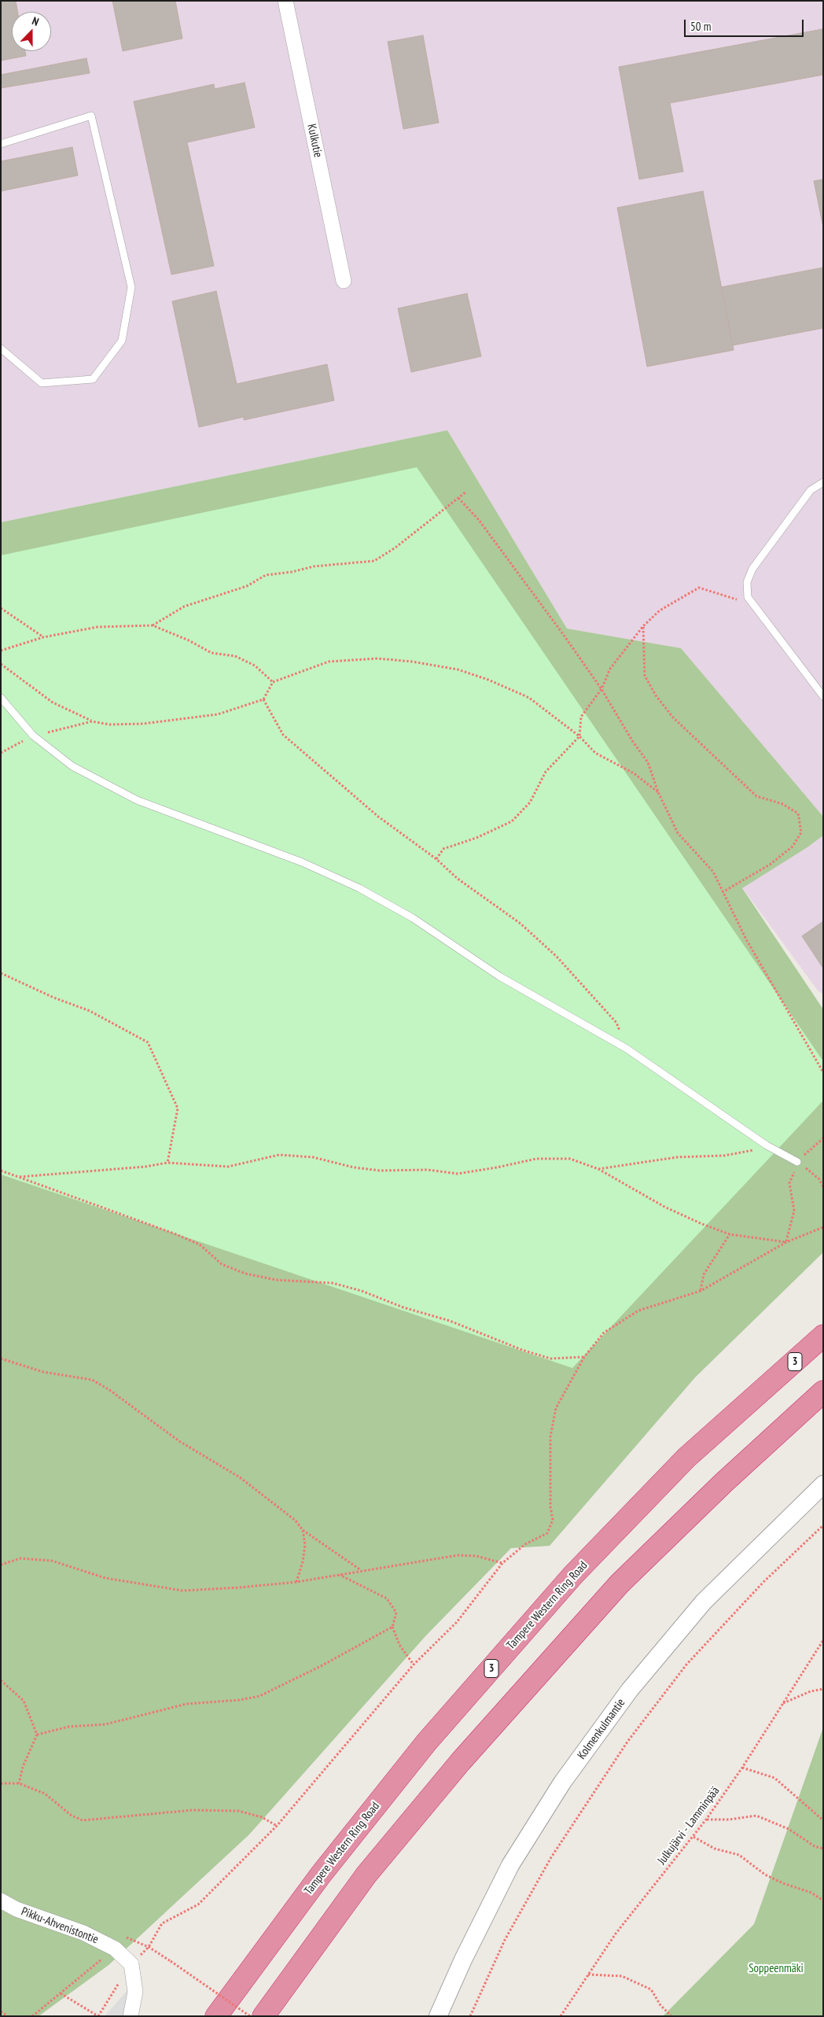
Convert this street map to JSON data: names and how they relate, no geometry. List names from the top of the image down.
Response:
{
  "streets": {
    "highway": ["3", "Tampere Western Ring Road"],
    "street": ["Kulkutie", "Kolmenkulmantie", "Pikku-Ahvenistontie"],
    "path": ["Julkujärvi - Lamminpää"]
  },
  "parks": ["Soppeenmäki"],
  "scale_bar": "50 m",
  "north": "top"
}
